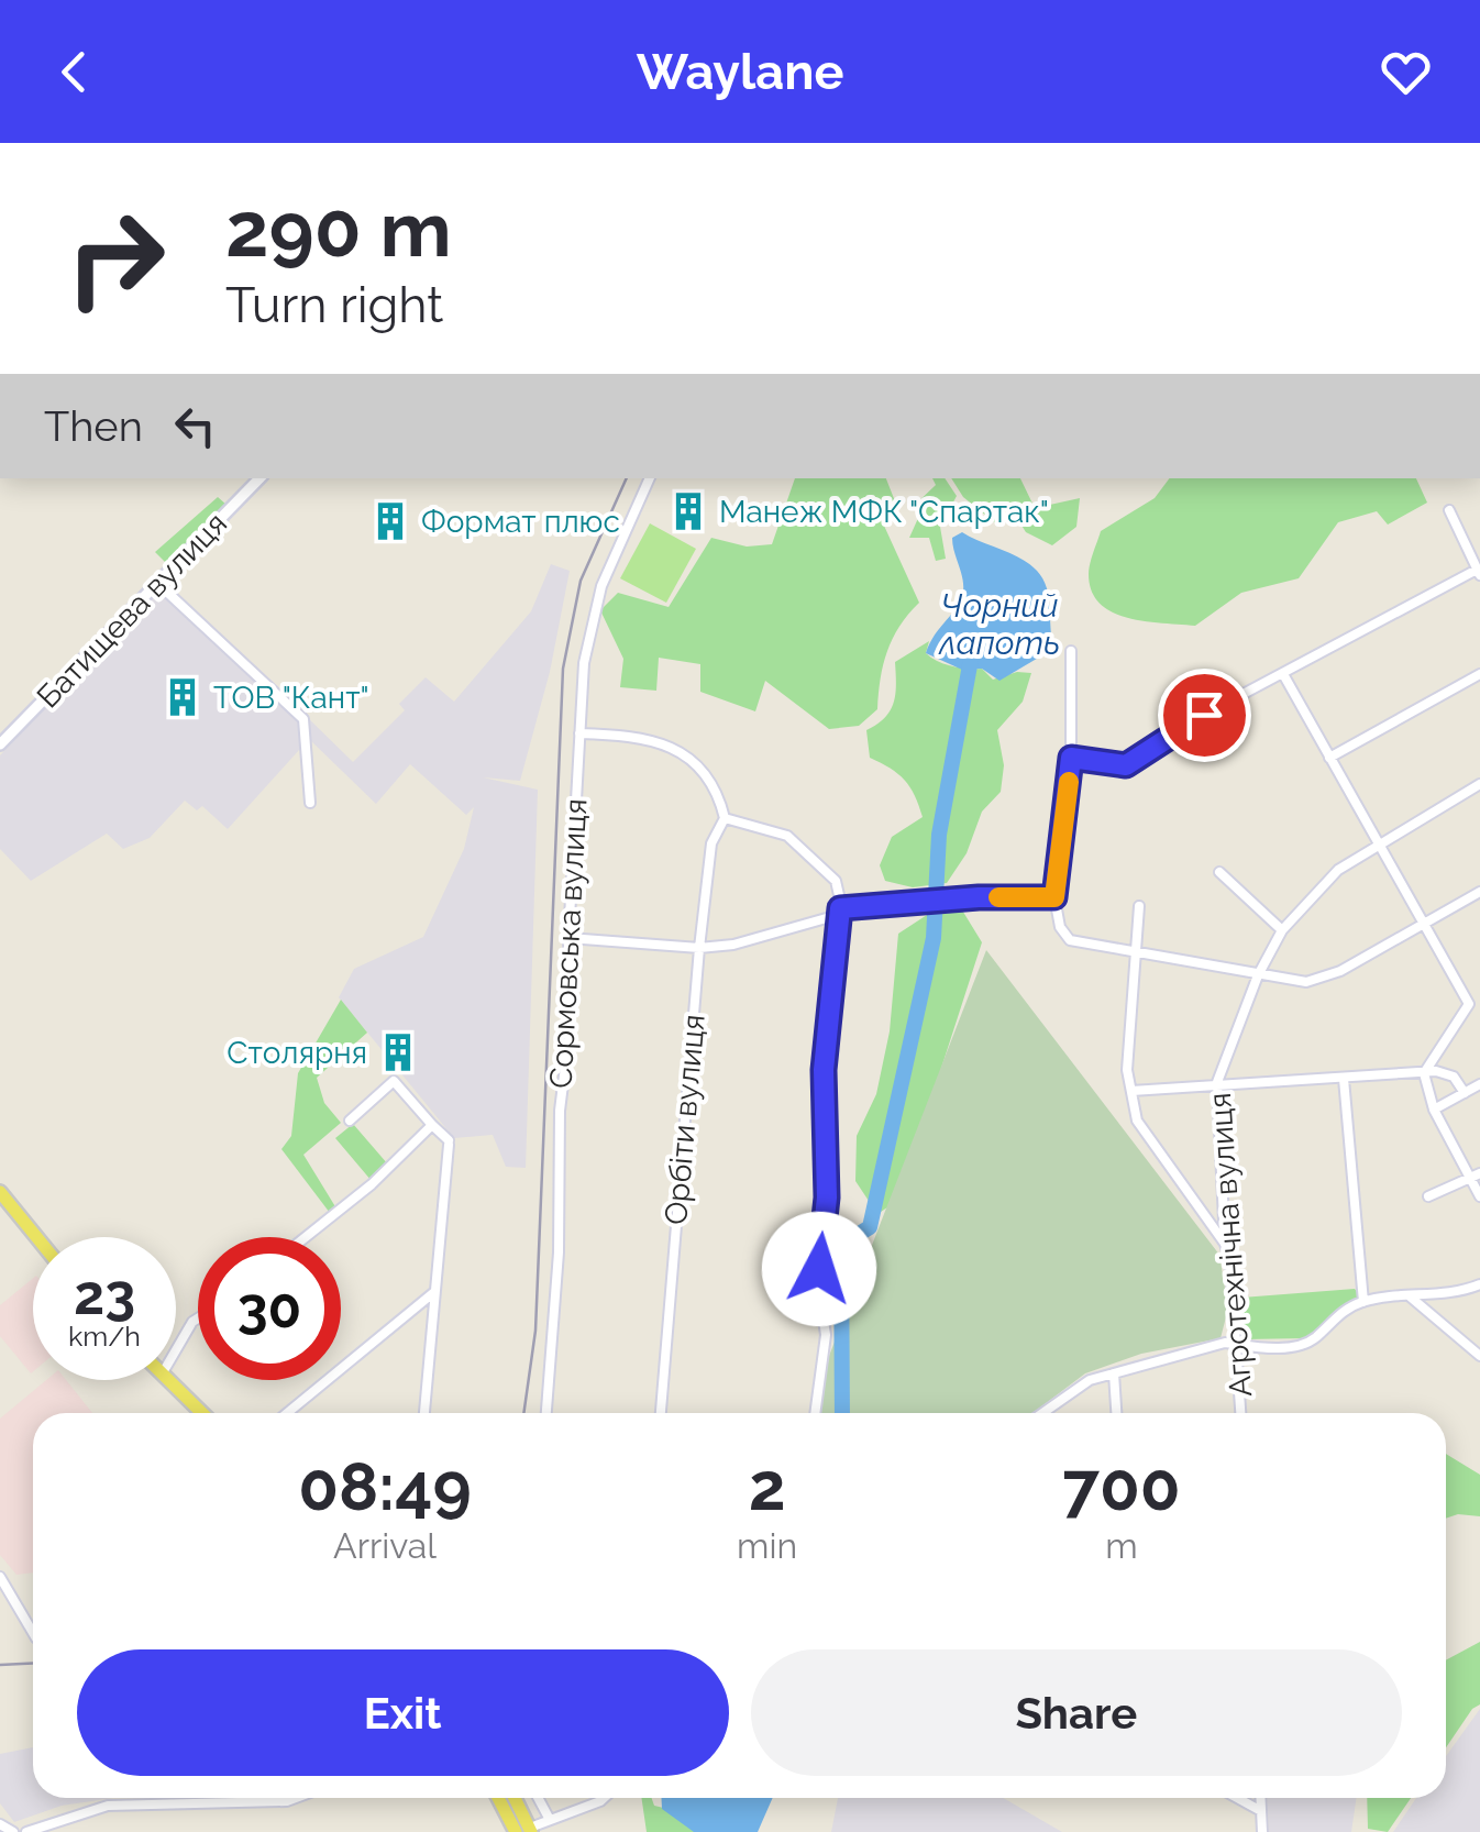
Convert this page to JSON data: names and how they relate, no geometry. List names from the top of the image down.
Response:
{
  "streets": {
    "street": [
      "Батищева вулиця",
      "Сормовська вулиця",
      "Орбіти вулиця",
      "Агротехнічна вулиця"
    ]
  },
  "water": ["Чорний лапоть"],
  "places": {
    "building": [
      "Манеж МФК \"Спартак\"",
      "Формат плюс",
      "ТОВ \"Кант\"",
      "Столярня"
    ]
  },
  "page": {
    "header": "Waylane",
    "turn": ["290 m", "Turn right"],
    "then": "Then",
    "speed": "23 km/h",
    "limit": "30",
    "eta": [
      "08:49",
      "Arrival",
      "2",
      "min",
      "700",
      "m"
    ],
    "buttons": ["Exit", "Share"]
  }
}
